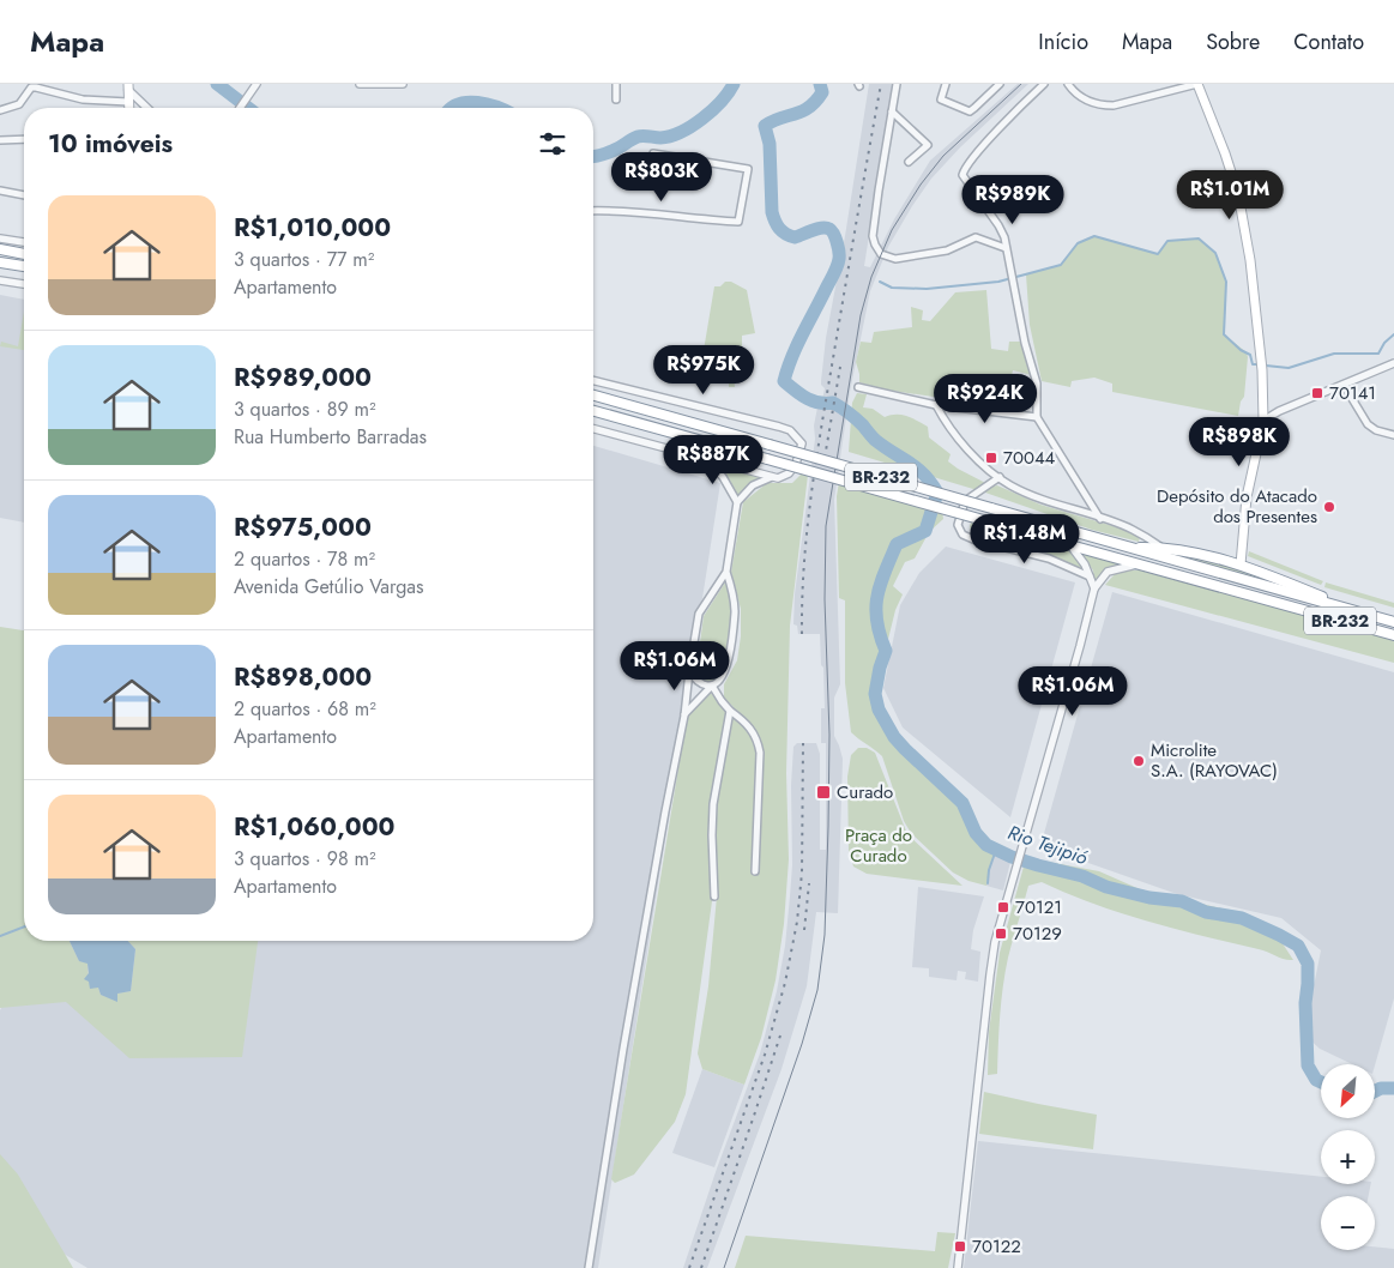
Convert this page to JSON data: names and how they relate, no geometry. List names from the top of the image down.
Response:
{
  "streets": {
    "highway": ["BR-232"]
  },
  "water": ["Rio Tejipió"],
  "parks": ["Praça do Curado"],
  "places": {
    "transit": [
      "70141",
      "70044",
      "Curado",
      "70121",
      "70129",
      "70122"
    ],
    "other": ["Depósito do Atacado dos Presentes", "Microlite S.A. (RAYOVAC)"]
  },
  "north": "bottom left",
  "page": {
    "header": "Mapa",
    "nav": [
      "Início",
      "Mapa",
      "Sobre",
      "Contato"
    ],
    "heading": "10 imóveis",
    "price": [
      "R$803K",
      "R$1.01M",
      "R$989K",
      "R$975K",
      "R$924K",
      "R$898K",
      "R$887K",
      "R$1.48M",
      "R$1.06M",
      "R$1.06M"
    ],
    "list": [
      {
        "name": "R$1,010,000",
        "note": "3 quartos · 77 m² · Apartamento"
      },
      {
        "name": "R$989,000",
        "note": "3 quartos · 89 m² · Rua Humberto Barradas"
      },
      {
        "name": "R$975,000",
        "note": "2 quartos · 78 m² · Avenida Getúlio Vargas"
      },
      {
        "name": "R$898,000",
        "note": "2 quartos · 68 m² · Apartamento"
      },
      {
        "name": "R$1,060,000",
        "note": "3 quartos · 98 m² · Apartamento"
      }
    ],
    "map_buttons": ["+", "−"]
  }
}
